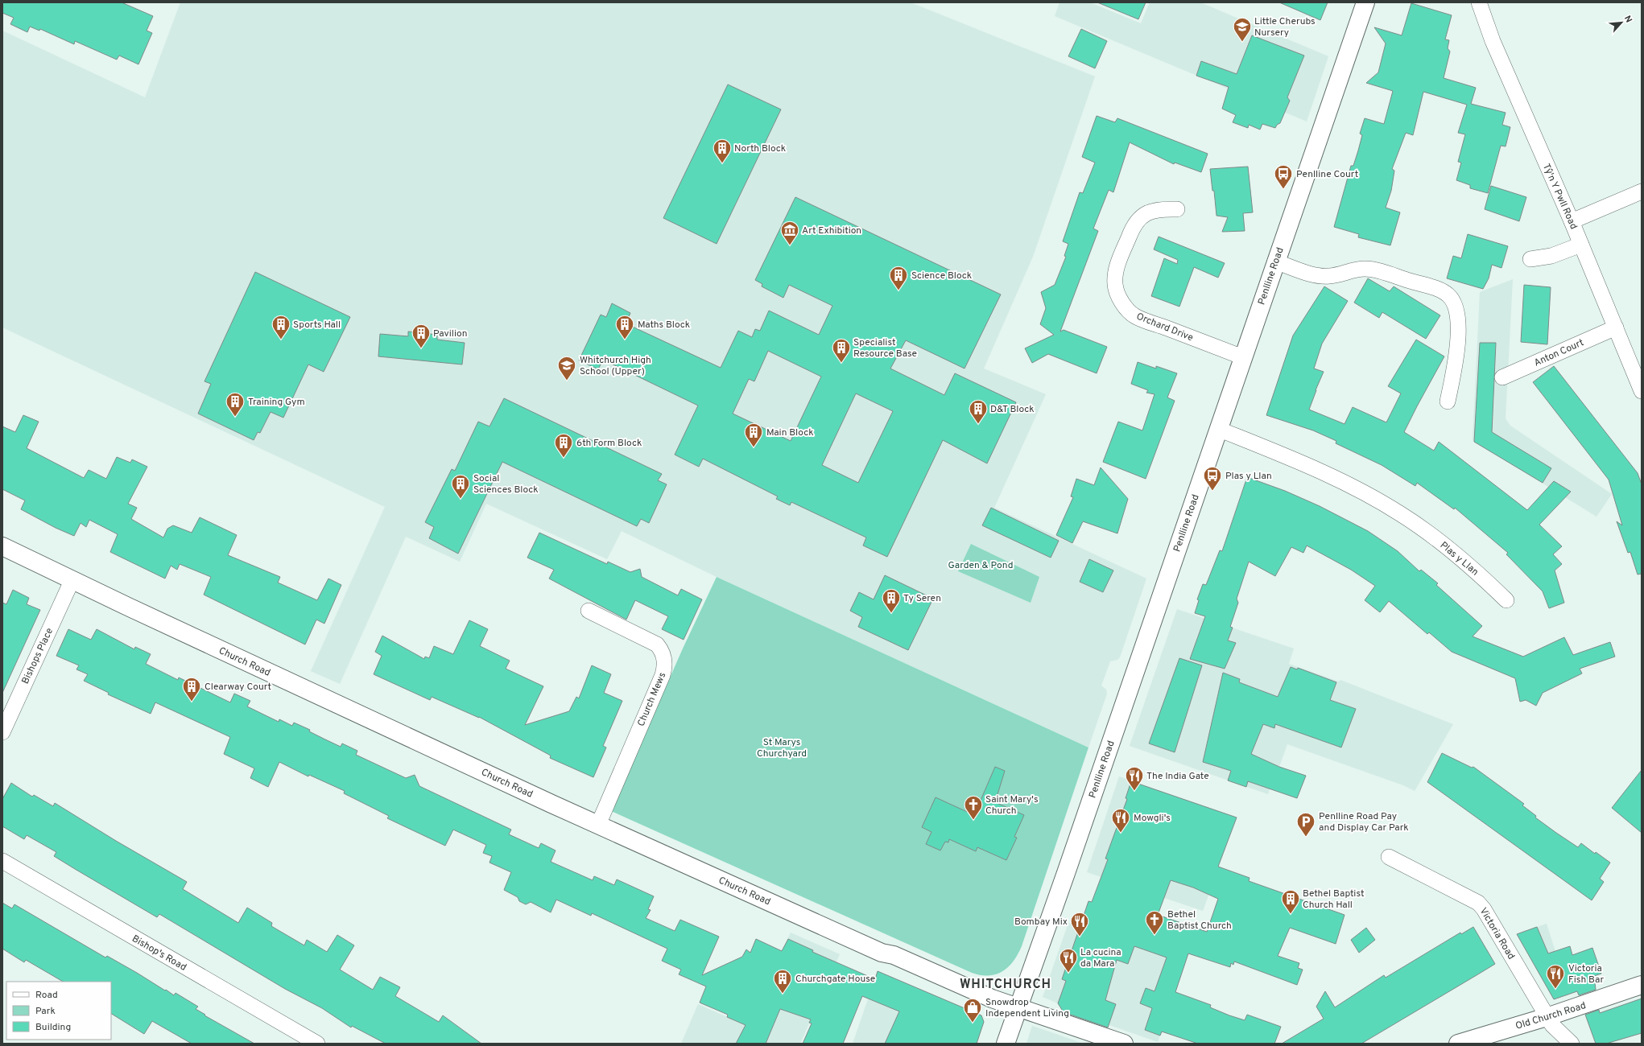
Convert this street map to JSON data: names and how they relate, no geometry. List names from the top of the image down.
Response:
{
  "streets": {
    "street": [
      "Tŷ'n Y Pwll Road",
      "Penlline Road",
      "Orchard Drive",
      "Anton Court",
      "Plas y Llan",
      "Bishops Place",
      "Church Road",
      "Church Mews",
      "Victoria Road",
      "Bishop's Road",
      "Old Church Road"
    ]
  },
  "crossings": [
    ["Tŷ'n Y Pwll Road", "Anton Court"],
    ["Penlline Road", "Orchard Drive"],
    ["Penlline Road", "Plas y Llan"],
    ["Penlline Road", "Church Road"],
    ["Bishops Place", "Church Road"],
    ["Church Road", "Church Mews"],
    ["Victoria Road", "Old Church Road"]
  ],
  "districts": ["WHITCHURCH"],
  "parks": ["Garden & Pond", "St Marys Churchyard"],
  "places": {
    "school or university": ["Little Cherubs Nursery", "Whitchurch High School (Upper)"],
    "building": [
      "North Block",
      "Science Block",
      "Sports Hall",
      "Maths Block",
      "Pavilion",
      "Specialist Resource Base",
      "Training Gym",
      "D&T Block",
      "Main Block",
      "6th Form Block",
      "Social Sciences Block",
      "Ty Seren",
      "Clearway Court",
      "Bethel Baptist Church Hall",
      "Churchgate House"
    ],
    "bus stop": ["Penlline Court", "Plas y Llan"],
    "museum": ["Art Exhibition"],
    "restaurant": [
      "The India Gate",
      "Mowgli's",
      "Bombay Mix",
      "La cucina da Mara",
      "Victoria Fish Bar"
    ],
    "church": ["Saint Mary's Church", "Bethel Baptist Church"],
    "parking": ["Penlline Road Pay and Display Car Park"],
    "shop": ["Snowdrop Independent Living"]
  },
  "legend": ["Road", "Park", "Building"],
  "north": "top right"
}
